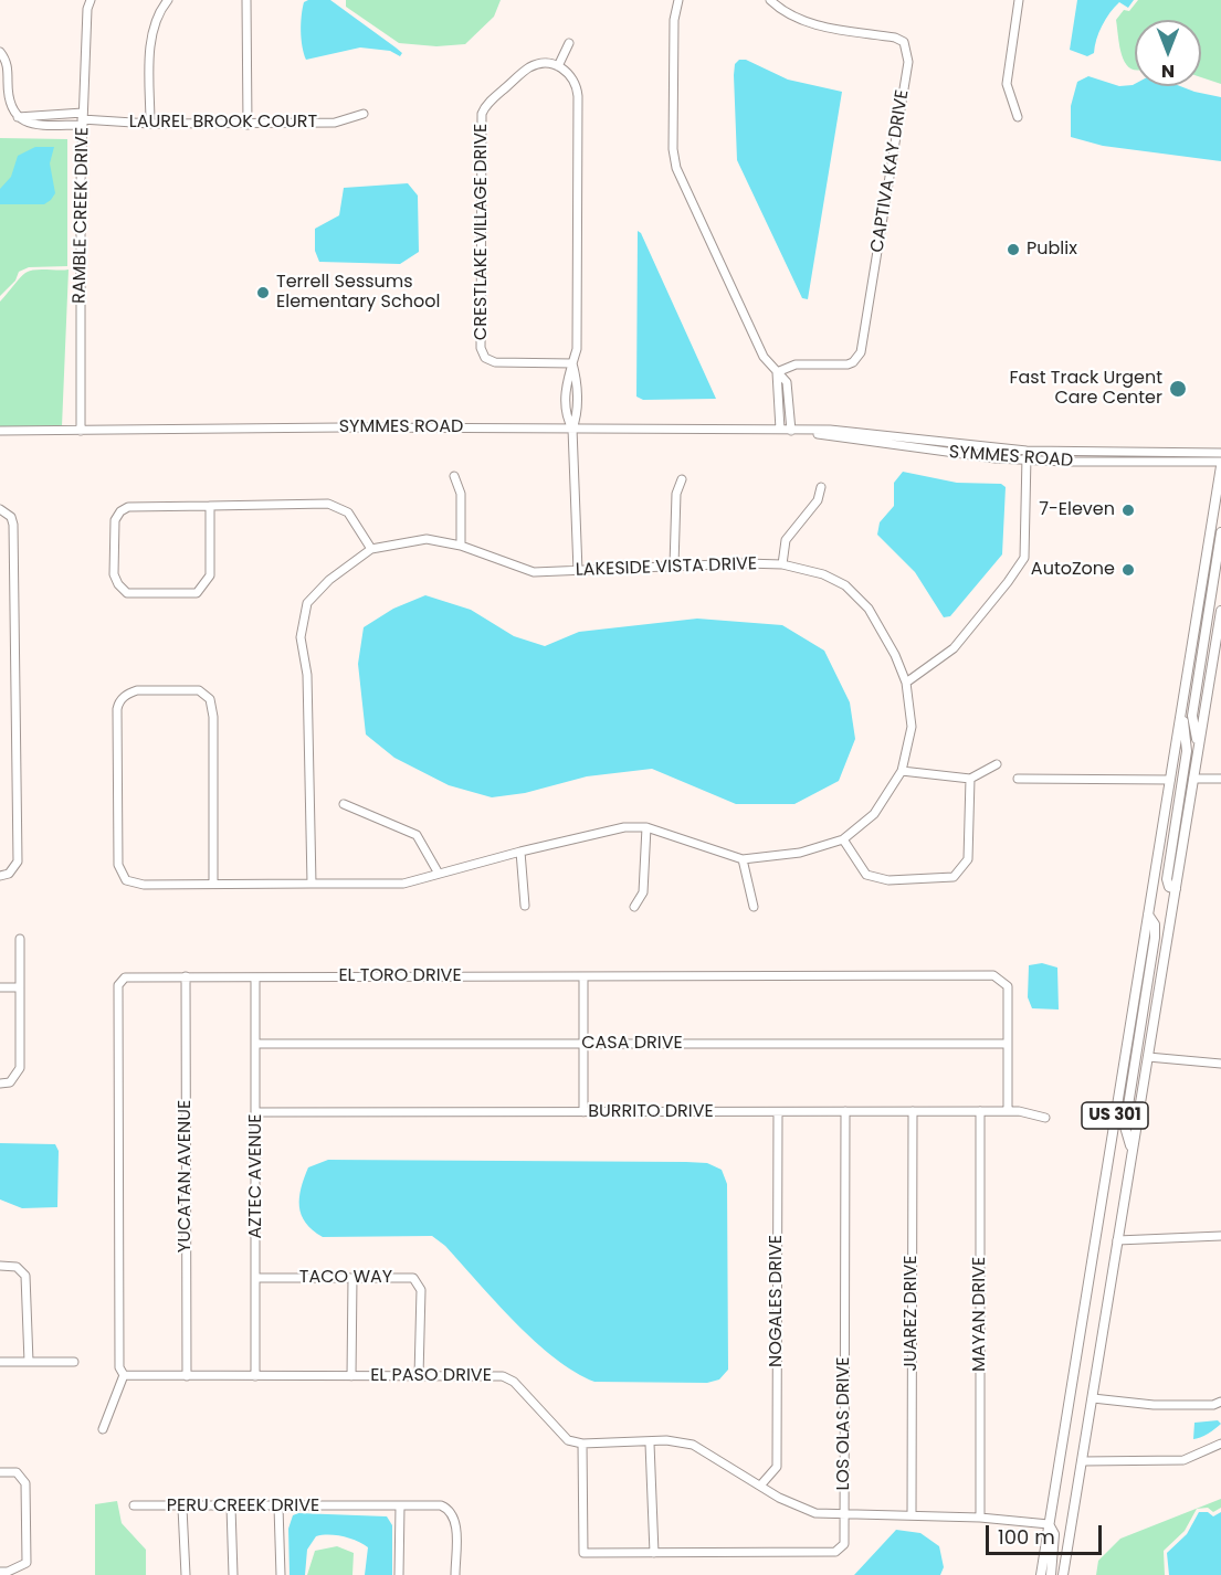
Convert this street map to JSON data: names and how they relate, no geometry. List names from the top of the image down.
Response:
{
  "streets": {
    "main road": ["US 301"],
    "street": [
      "LAUREL BROOK COURT",
      "CAPTIVA KAY DRIVE",
      "RAMBLE CREEK DRIVE",
      "CRESTLAKE VILLAGE DRIVE",
      "SYMMES ROAD",
      "LAKESIDE VISTA DRIVE",
      "EL TORO DRIVE",
      "CASA DRIVE",
      "BURRITO DRIVE",
      "YUCATAN AVENUE",
      "AZTEC AVENUE",
      "TACO WAY",
      "NOGALES DRIVE",
      "JUAREZ DRIVE",
      "MAYAN DRIVE",
      "EL PASO DRIVE",
      "LOS OLAS DRIVE",
      "PERU CREEK DRIVE"
    ]
  },
  "crossings": [
    ["LAUREL BROOK COURT", "RAMBLE CREEK DRIVE"],
    ["RAMBLE CREEK DRIVE", "SYMMES ROAD"],
    ["SYMMES ROAD", "US 301"],
    ["EL TORO DRIVE", "CASA DRIVE"],
    ["EL TORO DRIVE", "BURRITO DRIVE"],
    ["EL TORO DRIVE", "YUCATAN AVENUE"],
    ["EL TORO DRIVE", "AZTEC AVENUE"],
    ["EL TORO DRIVE", "EL PASO DRIVE"],
    ["CASA DRIVE", "AZTEC AVENUE"],
    ["BURRITO DRIVE", "AZTEC AVENUE"],
    ["BURRITO DRIVE", "NOGALES DRIVE"],
    ["BURRITO DRIVE", "JUAREZ DRIVE"],
    ["BURRITO DRIVE", "MAYAN DRIVE"],
    ["BURRITO DRIVE", "LOS OLAS DRIVE"],
    ["YUCATAN AVENUE", "EL PASO DRIVE"],
    ["AZTEC AVENUE", "TACO WAY"],
    ["AZTEC AVENUE", "EL PASO DRIVE"],
    ["TACO WAY", "EL PASO DRIVE"],
    ["EL PASO DRIVE", "LOS OLAS DRIVE"]
  ],
  "places": [
    "Publix",
    "Terrell Sessums Elementary School",
    "Fast Track Urgent Care Center",
    "7-Eleven",
    "AutoZone"
  ],
  "scale_bar": "100 m",
  "north": "bottom"
}
